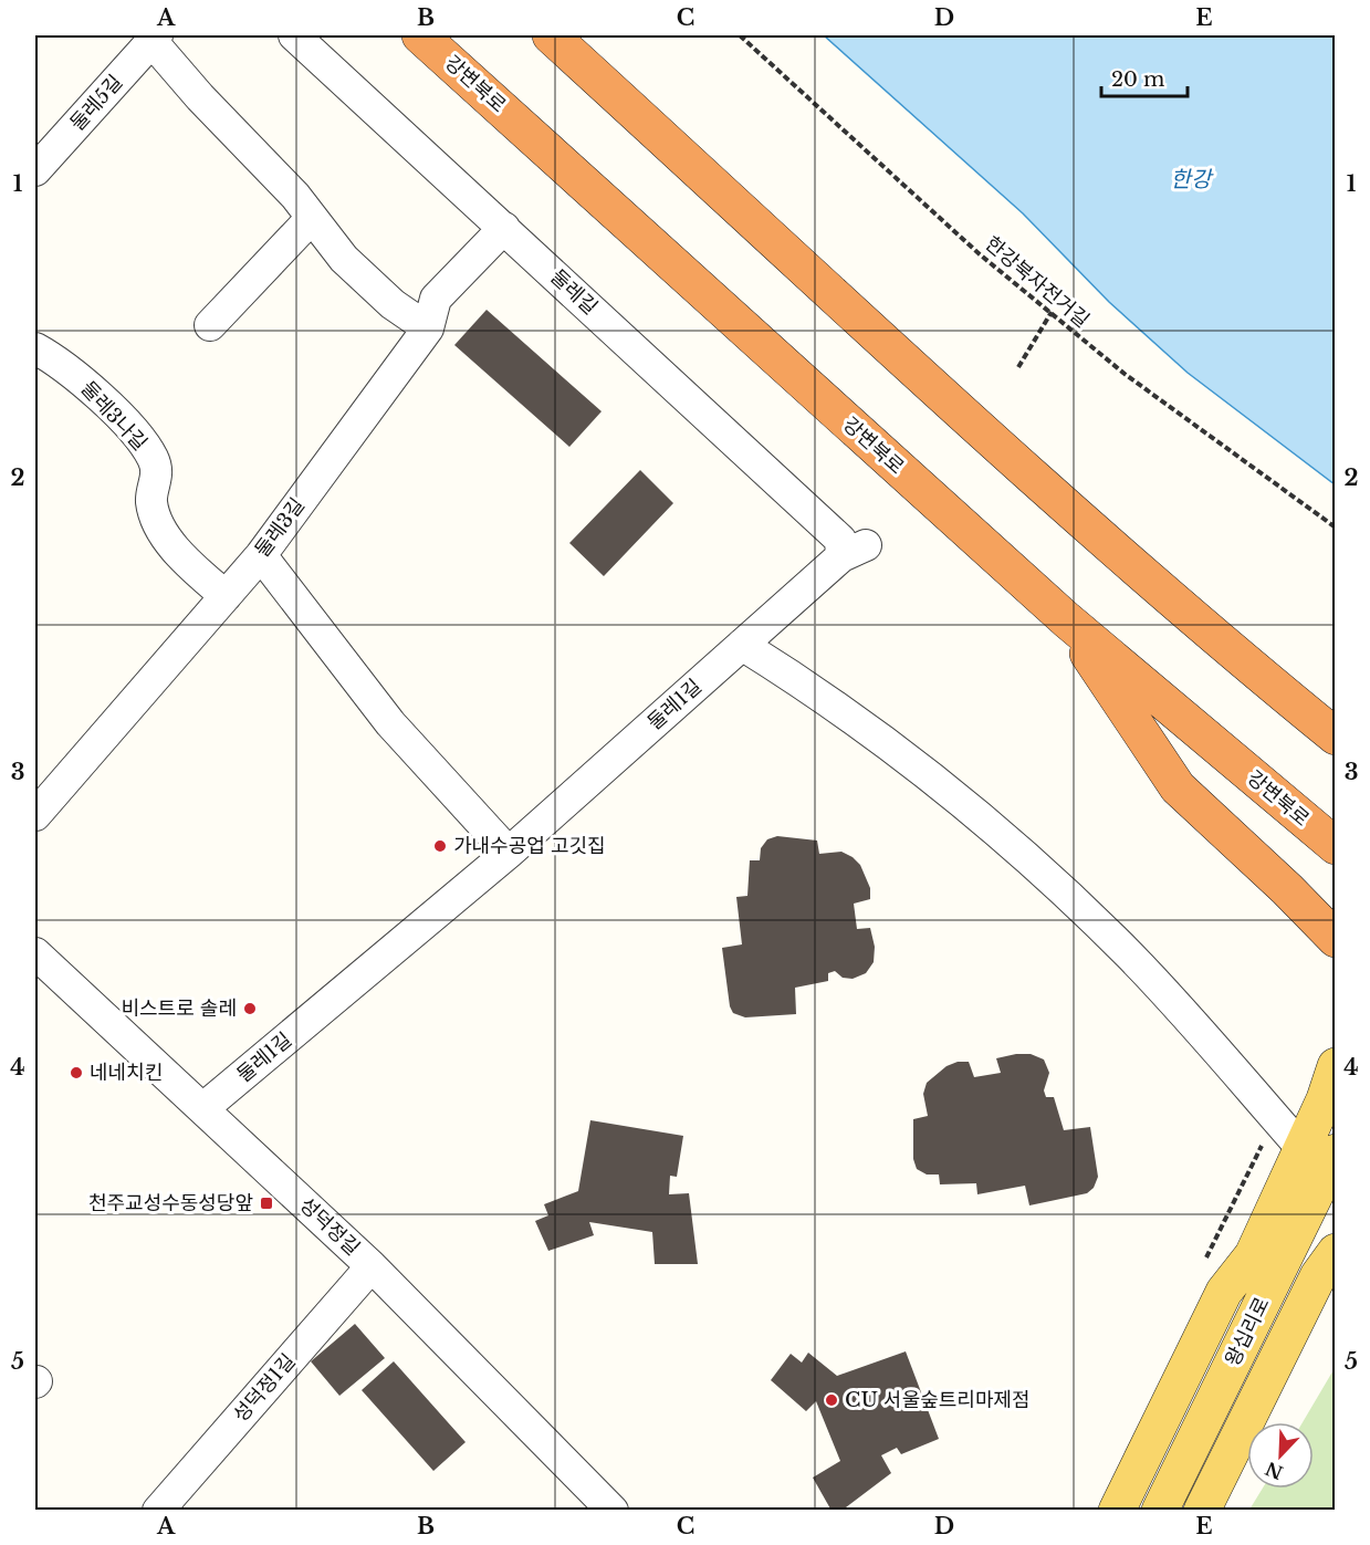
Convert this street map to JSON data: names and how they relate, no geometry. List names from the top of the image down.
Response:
{
  "streets": {
    "highway": ["강변북로"],
    "main road": ["왕십리로"],
    "street": [
      "둘레5길",
      "둘레길",
      "둘레3나길",
      "둘레3길",
      "둘레1길",
      "성덕정길",
      "성덕정1길"
    ],
    "path": ["한강북자전거길"]
  },
  "crossings": [
    ["둘레길", "둘레3길"],
    ["둘레길", "둘레1길"],
    ["둘레3나길", "둘레3길"],
    ["둘레1길", "성덕정길"],
    ["성덕정길", "성덕정1길"]
  ],
  "water": ["한강"],
  "places": {
    "other": [
      "가내수공업 고깃집",
      "비스트로 솔레",
      "네네치킨",
      "CU 서울숲트리마제점"
    ],
    "transit": ["천주교성수동성당앞"]
  },
  "scale_bar": "20 m",
  "north": "bottom left",
  "grid": {
    "columns": [
      "A",
      "B",
      "C",
      "D",
      "E"
    ],
    "rows": [
      "1",
      "2",
      "3",
      "4",
      "5"
    ]
  }
}
